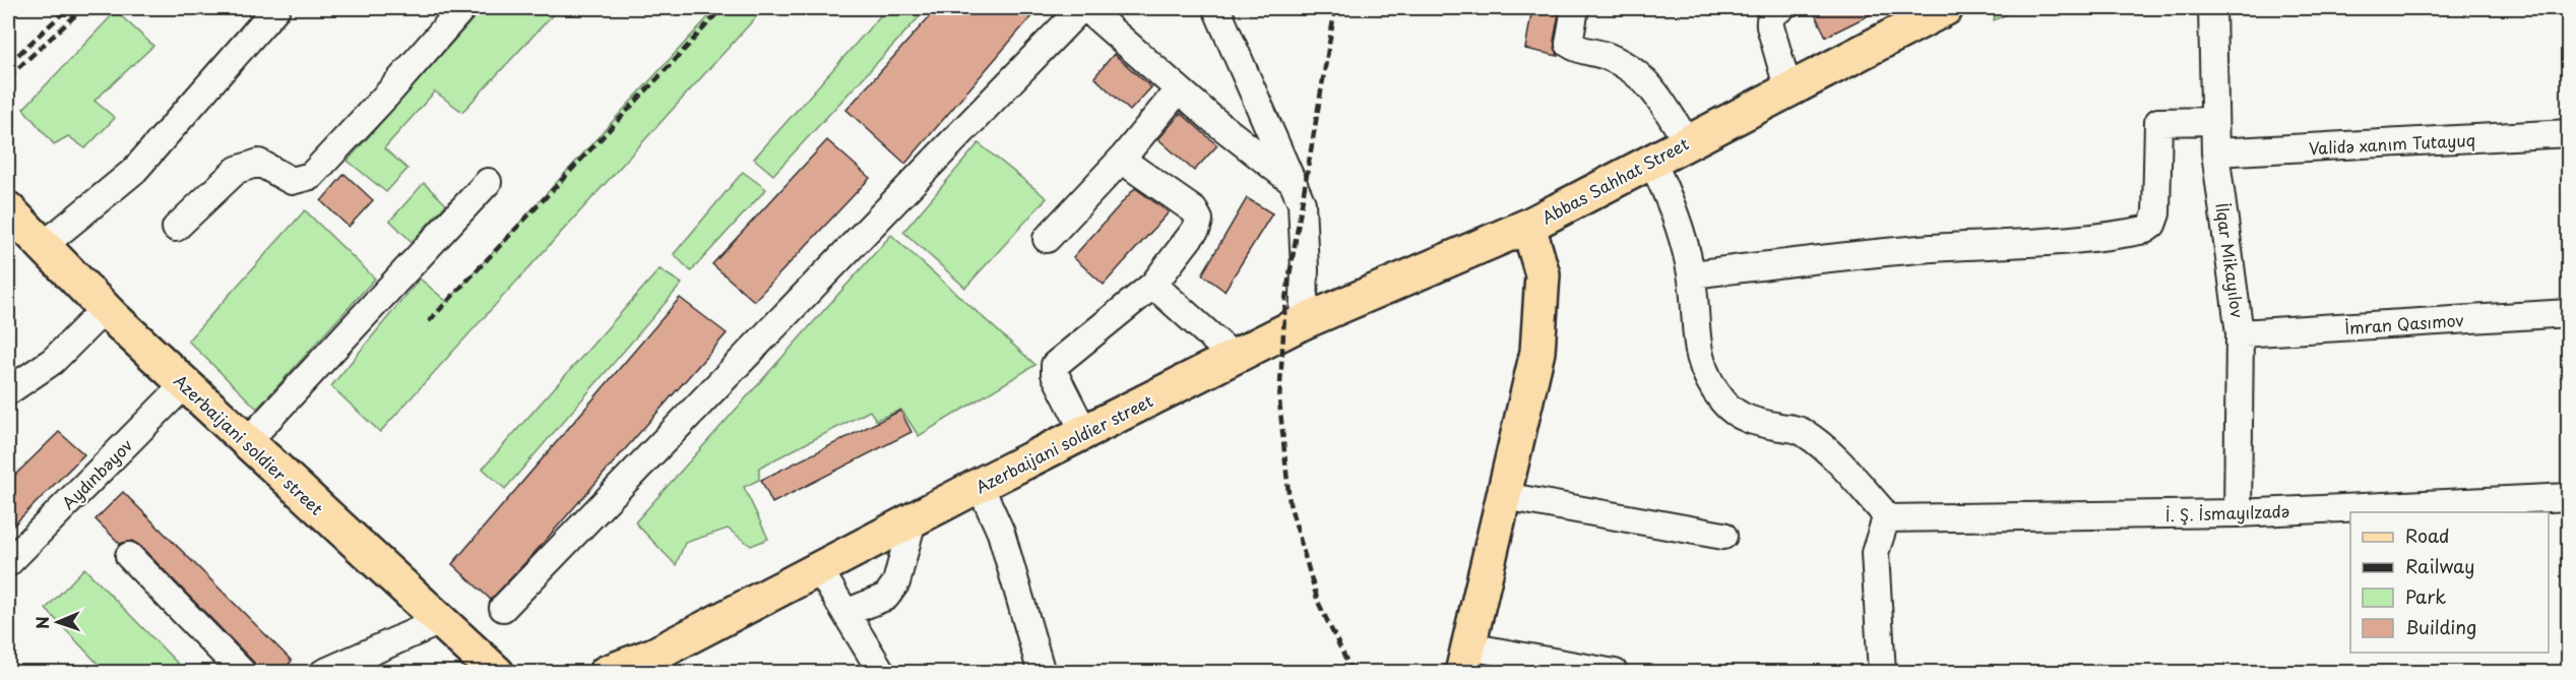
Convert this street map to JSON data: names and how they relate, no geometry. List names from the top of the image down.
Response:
{
  "streets": {
    "main road": ["Abbas Sahhat Street", "Azerbaijani soldier street"],
    "street": [
      "Validə xanım Tutayuq",
      "İlqar Mikayılov",
      "İmran Qasımov",
      "Aydınbəyov",
      "İ. Ş. İsmayılzadə"
    ]
  },
  "crossings": [
    ["Validə xanım Tutayuq", "İlqar Mikayılov"],
    ["Abbas Sahhat Street", "Azerbaijani soldier street"],
    ["İlqar Mikayılov", "İmran Qasımov"],
    ["İlqar Mikayılov", "İ. Ş. İsmayılzadə"],
    ["Azerbaijani soldier street", "Aydınbəyov"]
  ],
  "legend": [
    "Road",
    "Railway",
    "Park",
    "Building"
  ],
  "north": "left"
}
